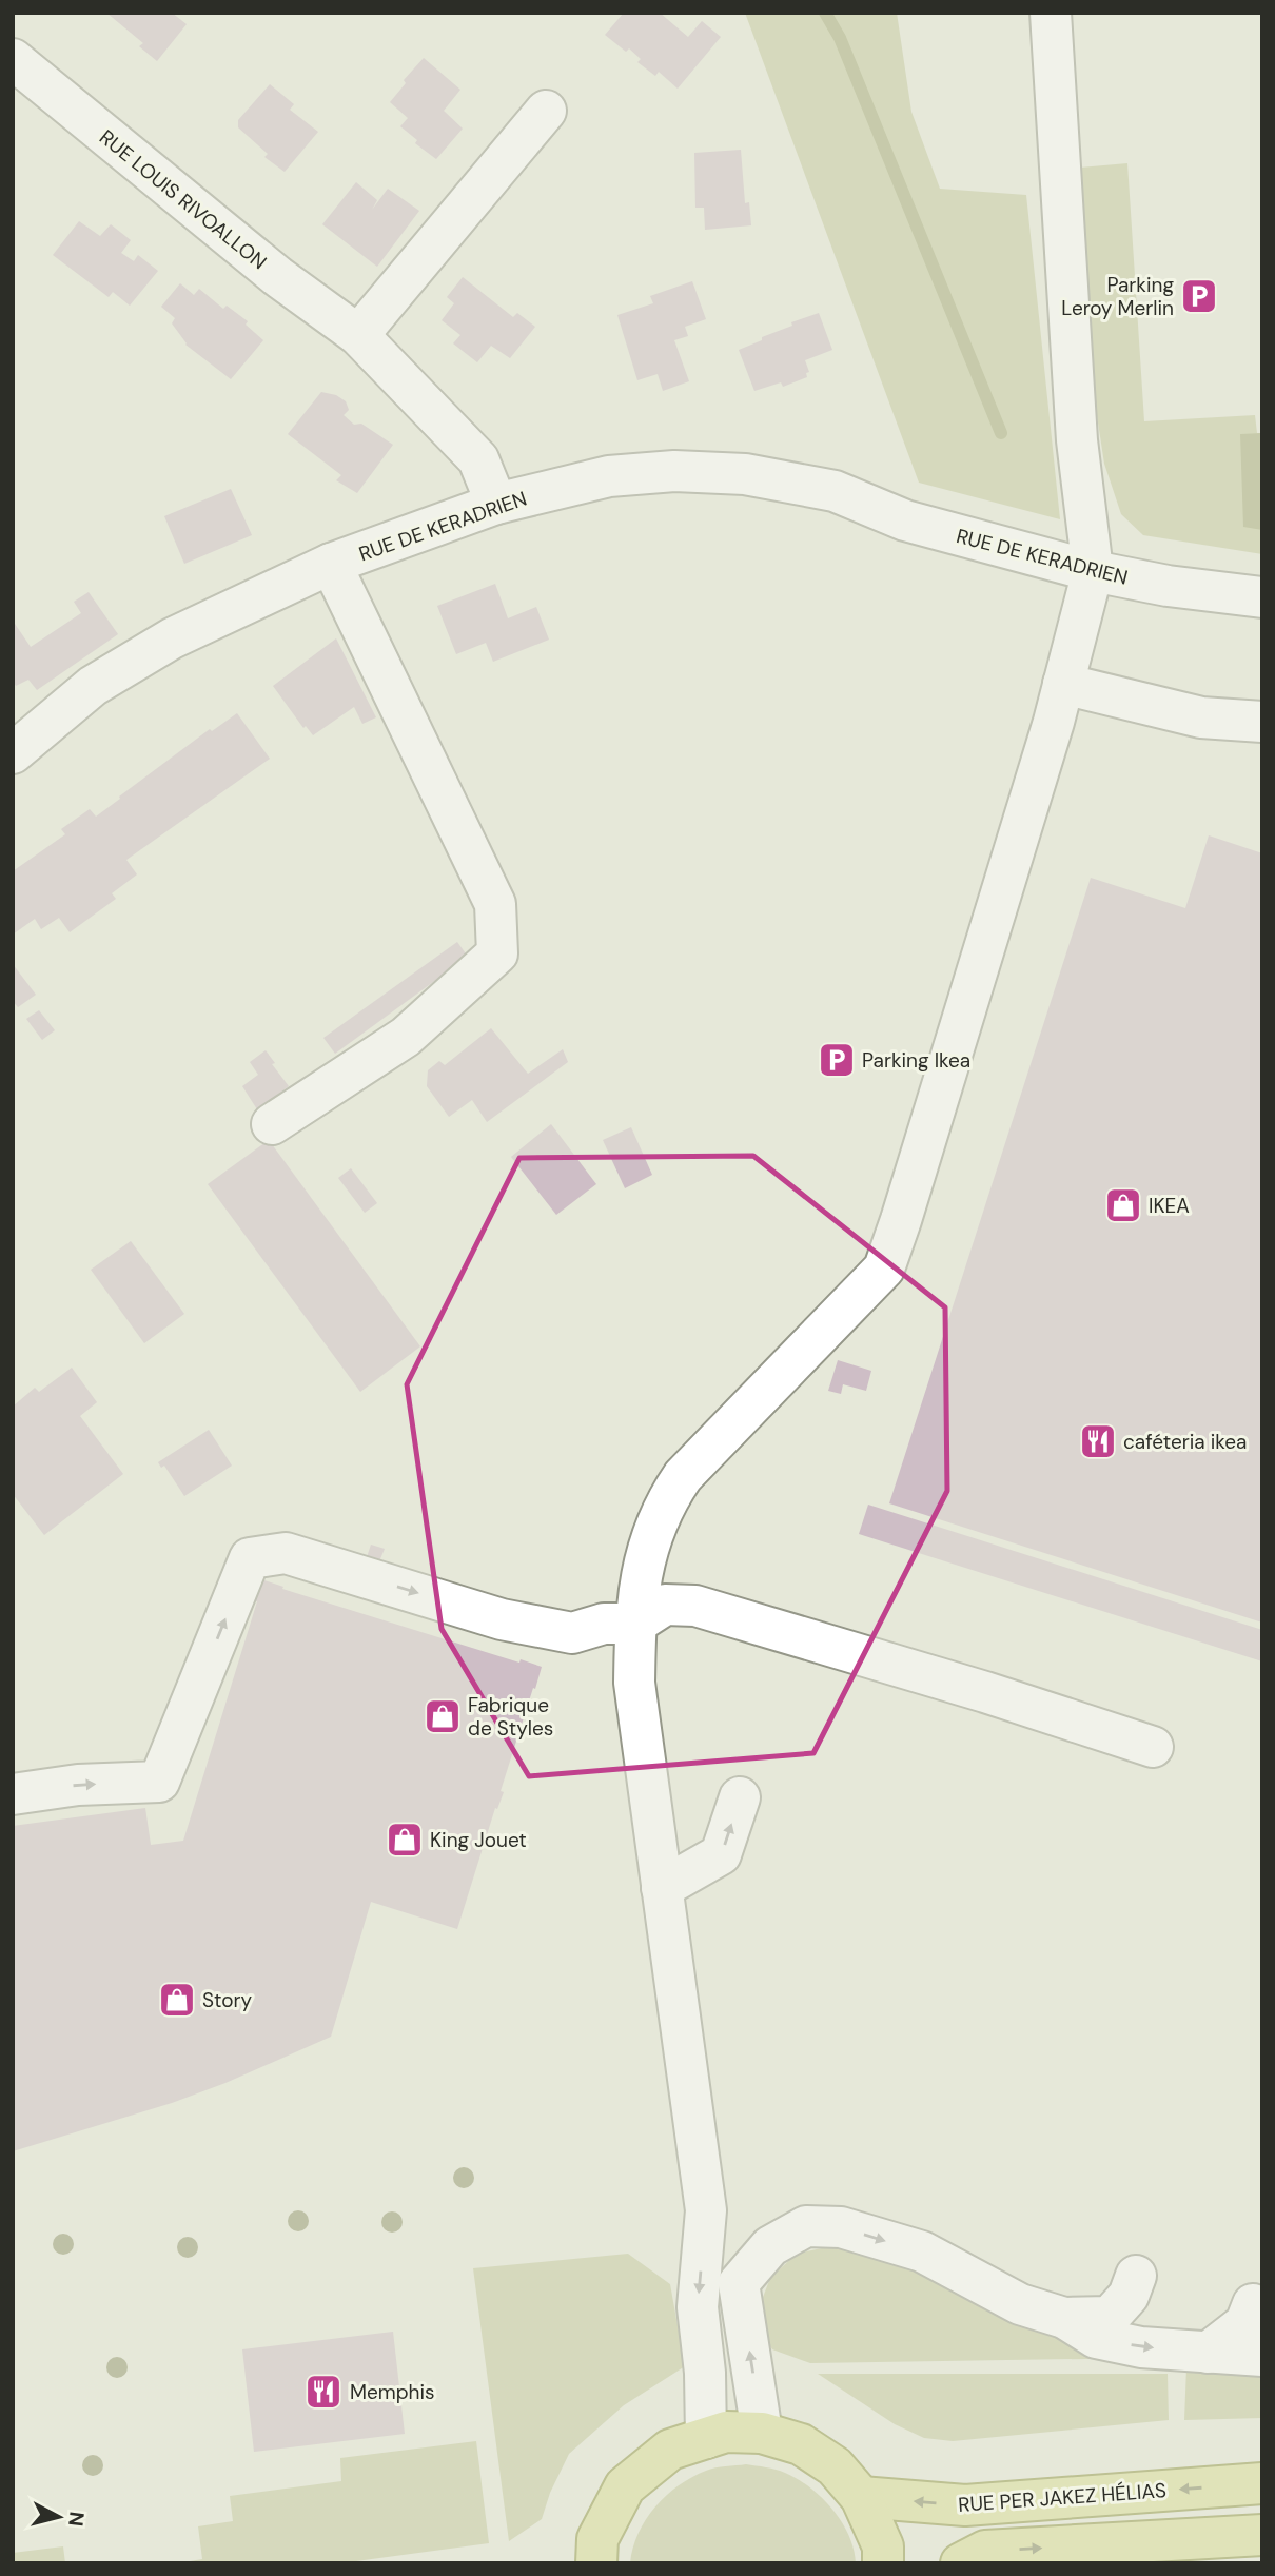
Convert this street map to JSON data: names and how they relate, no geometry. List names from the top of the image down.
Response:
{
  "streets": {
    "main road": ["RUE PER JAKEZ HÉLIAS"],
    "street": ["RUE LOUIS RIVOALLON", "RUE DE KERADRIEN"]
  },
  "crossings": [
    ["RUE LOUIS RIVOALLON", "RUE DE KERADRIEN"]
  ],
  "places": {
    "parking": ["Parking Leroy Merlin", "Parking Ikea"],
    "shop": [
      "IKEA",
      "Fabrique de Styles",
      "King Jouet",
      "Story"
    ],
    "restaurant": ["caféteria ikea", "Memphis"]
  },
  "north": "right"
}
